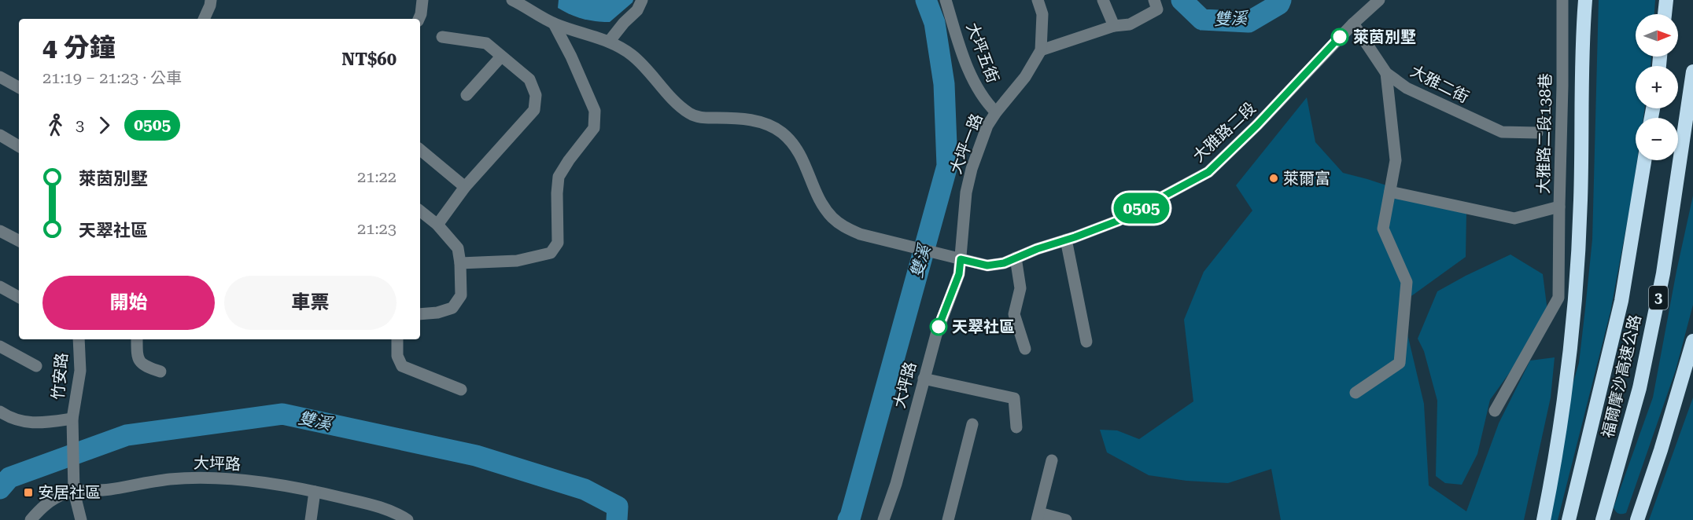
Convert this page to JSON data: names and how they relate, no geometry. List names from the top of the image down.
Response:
{
  "streets": {
    "highway": ["3", "福爾摩沙高速公路"],
    "street": [
      "大坪五街",
      "大雅二街",
      "大雅路二段",
      "大雅路二段138巷",
      "大坪一路",
      "竹安路",
      "大坪路"
    ]
  },
  "crossings": [
    ["大坪五街", "大坪一路"],
    ["大雅二街", "大雅路二段"],
    ["大雅路二段", "大坪一路"],
    ["大雅路二段", "大坪路"],
    ["大坪一路", "大坪路"],
    ["竹安路", "大坪路"]
  ],
  "water": ["雙溪"],
  "places": {
    "other": ["萊茵別墅", "萊爾富", "天翠社區"],
    "transit": ["安居社區"]
  },
  "lines": ["bus line 0505"],
  "north": "right",
  "page": {
    "on_map": "0505",
    "map_buttons": ["+", "−"],
    "heading": ["4 分鐘", "21:19 – 21:23 · 公車", "NT$60"],
    "legs": ["3", "0505"],
    "list": [
      {
        "name": "萊茵別墅",
        "value": "21:22"
      },
      {
        "name": "天翠社區",
        "value": "21:23"
      }
    ],
    "buttons": ["開始", "車票"]
  }
}
